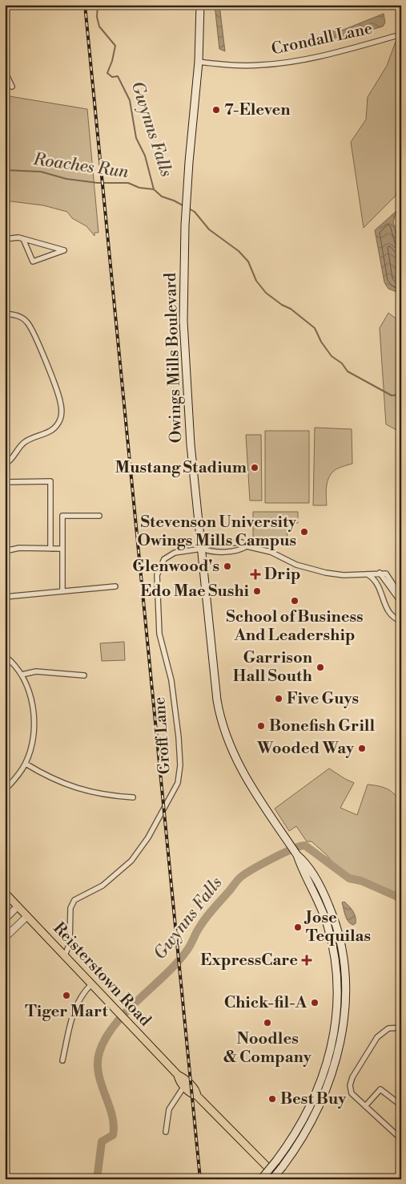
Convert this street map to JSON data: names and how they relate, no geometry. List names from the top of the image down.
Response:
{
  "streets": {
    "main road": ["Owings Mills Boulevard", "Reisterstown Road"],
    "street": ["Crondall Lane", "Groff Lane"]
  },
  "crossings": [
    ["Crondall Lane", "Owings Mills Boulevard"],
    ["Owings Mills Boulevard", "Groff Lane"],
    ["Groff Lane", "Reisterstown Road"]
  ],
  "water": ["Gwynns Falls", "Roaches Run"],
  "places": {
    "other": [
      "7-Eleven",
      "Mustang Stadium",
      "Stevenson University Owings Mills Campus",
      "Glenwood's",
      "Edo Mae Sushi",
      "School of Business And Leadership",
      "Garrison Hall South",
      "Five Guys",
      "Bonefish Grill",
      "Wooded Way",
      "Jose Tequilas",
      "Tiger Mart",
      "Chick-fil-A",
      "Noodles & Company",
      "Best Buy"
    ],
    "health": ["Drip", "ExpressCare"]
  }
}
